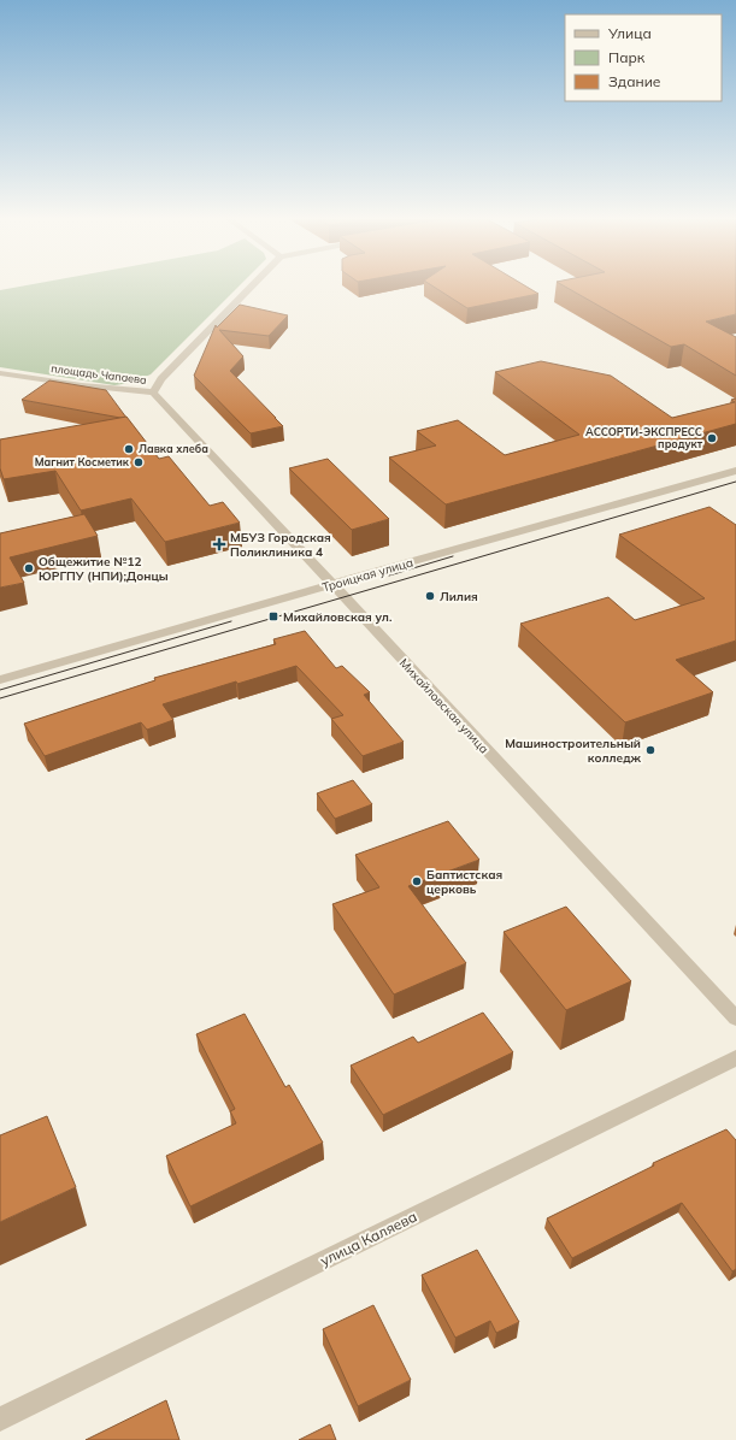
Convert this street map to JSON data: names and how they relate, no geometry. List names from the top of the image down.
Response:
{
  "streets": {
    "street": [
      "площадь Чапаева",
      "Троицкая улица",
      "Михайловская улица",
      "улица Каляева"
    ]
  },
  "crossings": [
    ["площадь Чапаева", "Михайловская улица"],
    ["Троицкая улица", "Михайловская улица"]
  ],
  "places": {
    "other": [
      "АССОРТИ-ЭКСПРЕСС продукт",
      "Лавка хлеба",
      "Магнит Косметик",
      "Общежитие №12 ЮРГПУ (НПИ);Донцы",
      "Лилия",
      "Машиностроительный колледж",
      "Баптистская церковь"
    ],
    "health": ["МБУЗ Городская Поликлиника 4"],
    "transit": ["Михайловская ул."]
  },
  "legend": ["Улица", "Парк", "Здание"]
}
